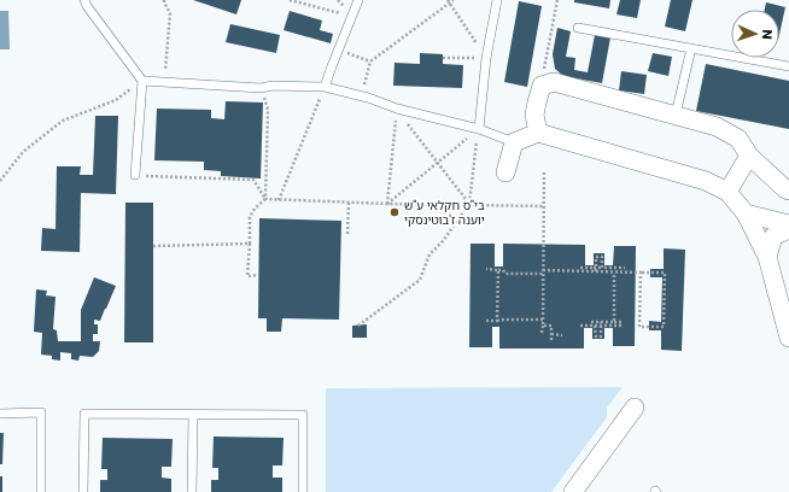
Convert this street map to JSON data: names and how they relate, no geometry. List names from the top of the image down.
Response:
{
  "places": ["בי\"ס חקלאי ע\"ש יוענה ז'בוטינסקי"],
  "north": "right"
}
